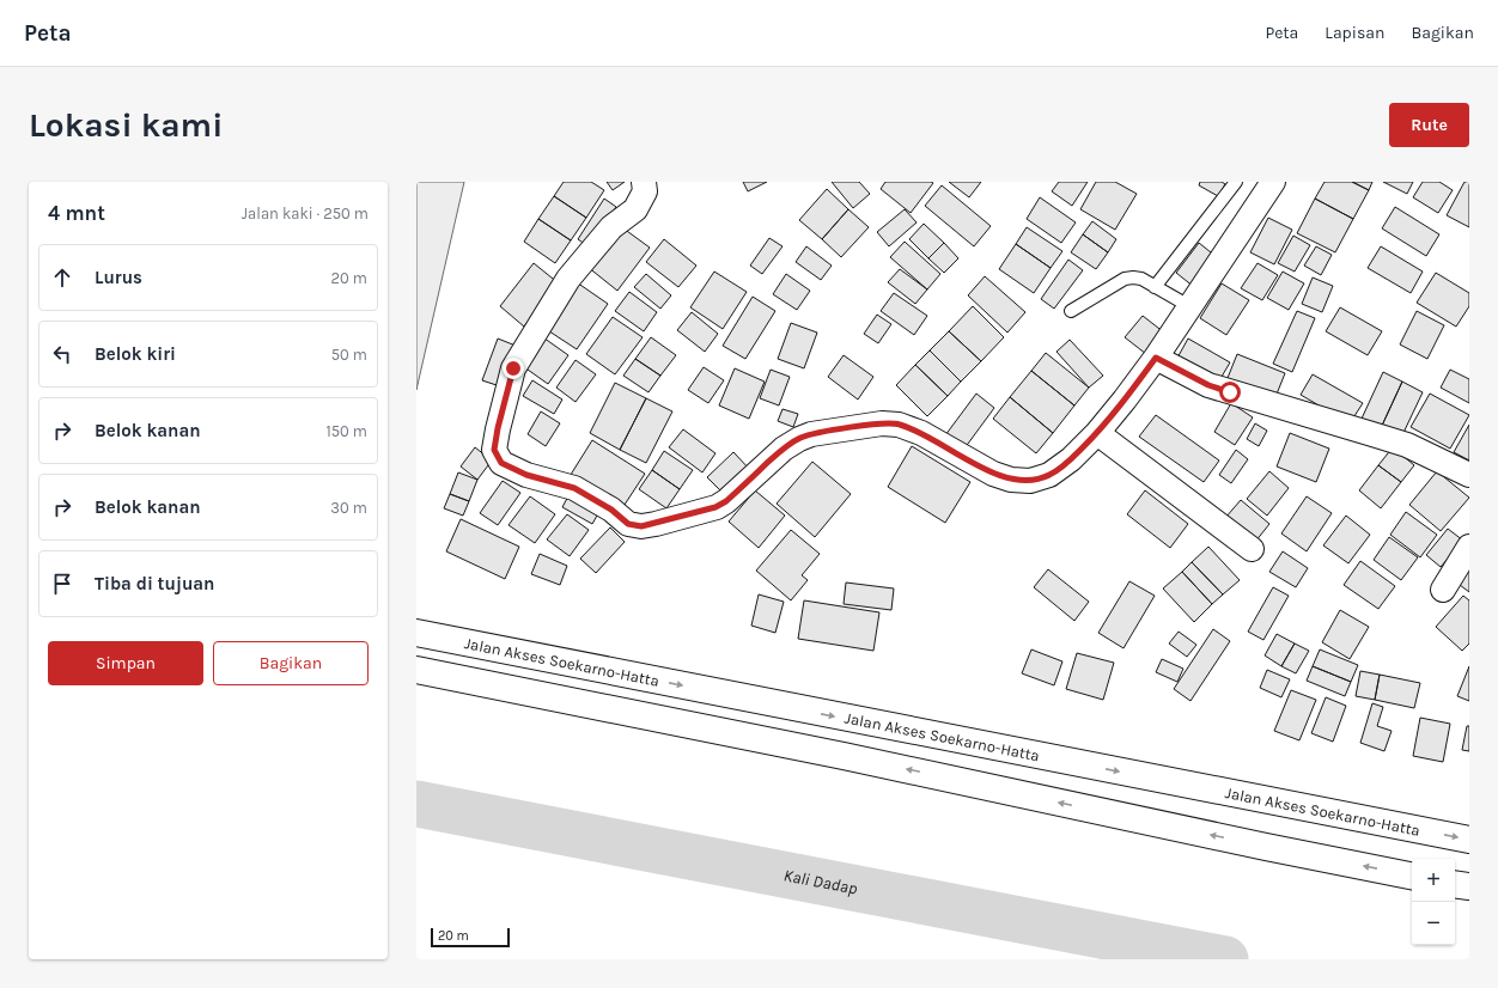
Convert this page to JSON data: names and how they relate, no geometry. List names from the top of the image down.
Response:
{
  "streets": {
    "main road": ["Jalan Akses Soekarno-Hatta"]
  },
  "water": ["Kali Dadap"],
  "scale_bar": "20 m",
  "page": {
    "header": "Peta",
    "nav": ["Peta", "Lapisan", "Bagikan"],
    "buttons": [
      "Rute",
      ["Simpan", "Bagikan"]
    ],
    "title": "Lokasi kami",
    "heading": ["4 mnt", "Jalan kaki · 250 m"],
    "list": [
      ["Lurus", "20 m"],
      ["Belok kiri", "50 m"],
      ["Belok kanan", "150 m"],
      ["Belok kanan", "30 m"],
      "Tiba di tujuan"
    ],
    "map_buttons": ["+", "−"],
    "scale": "20 m"
  }
}
